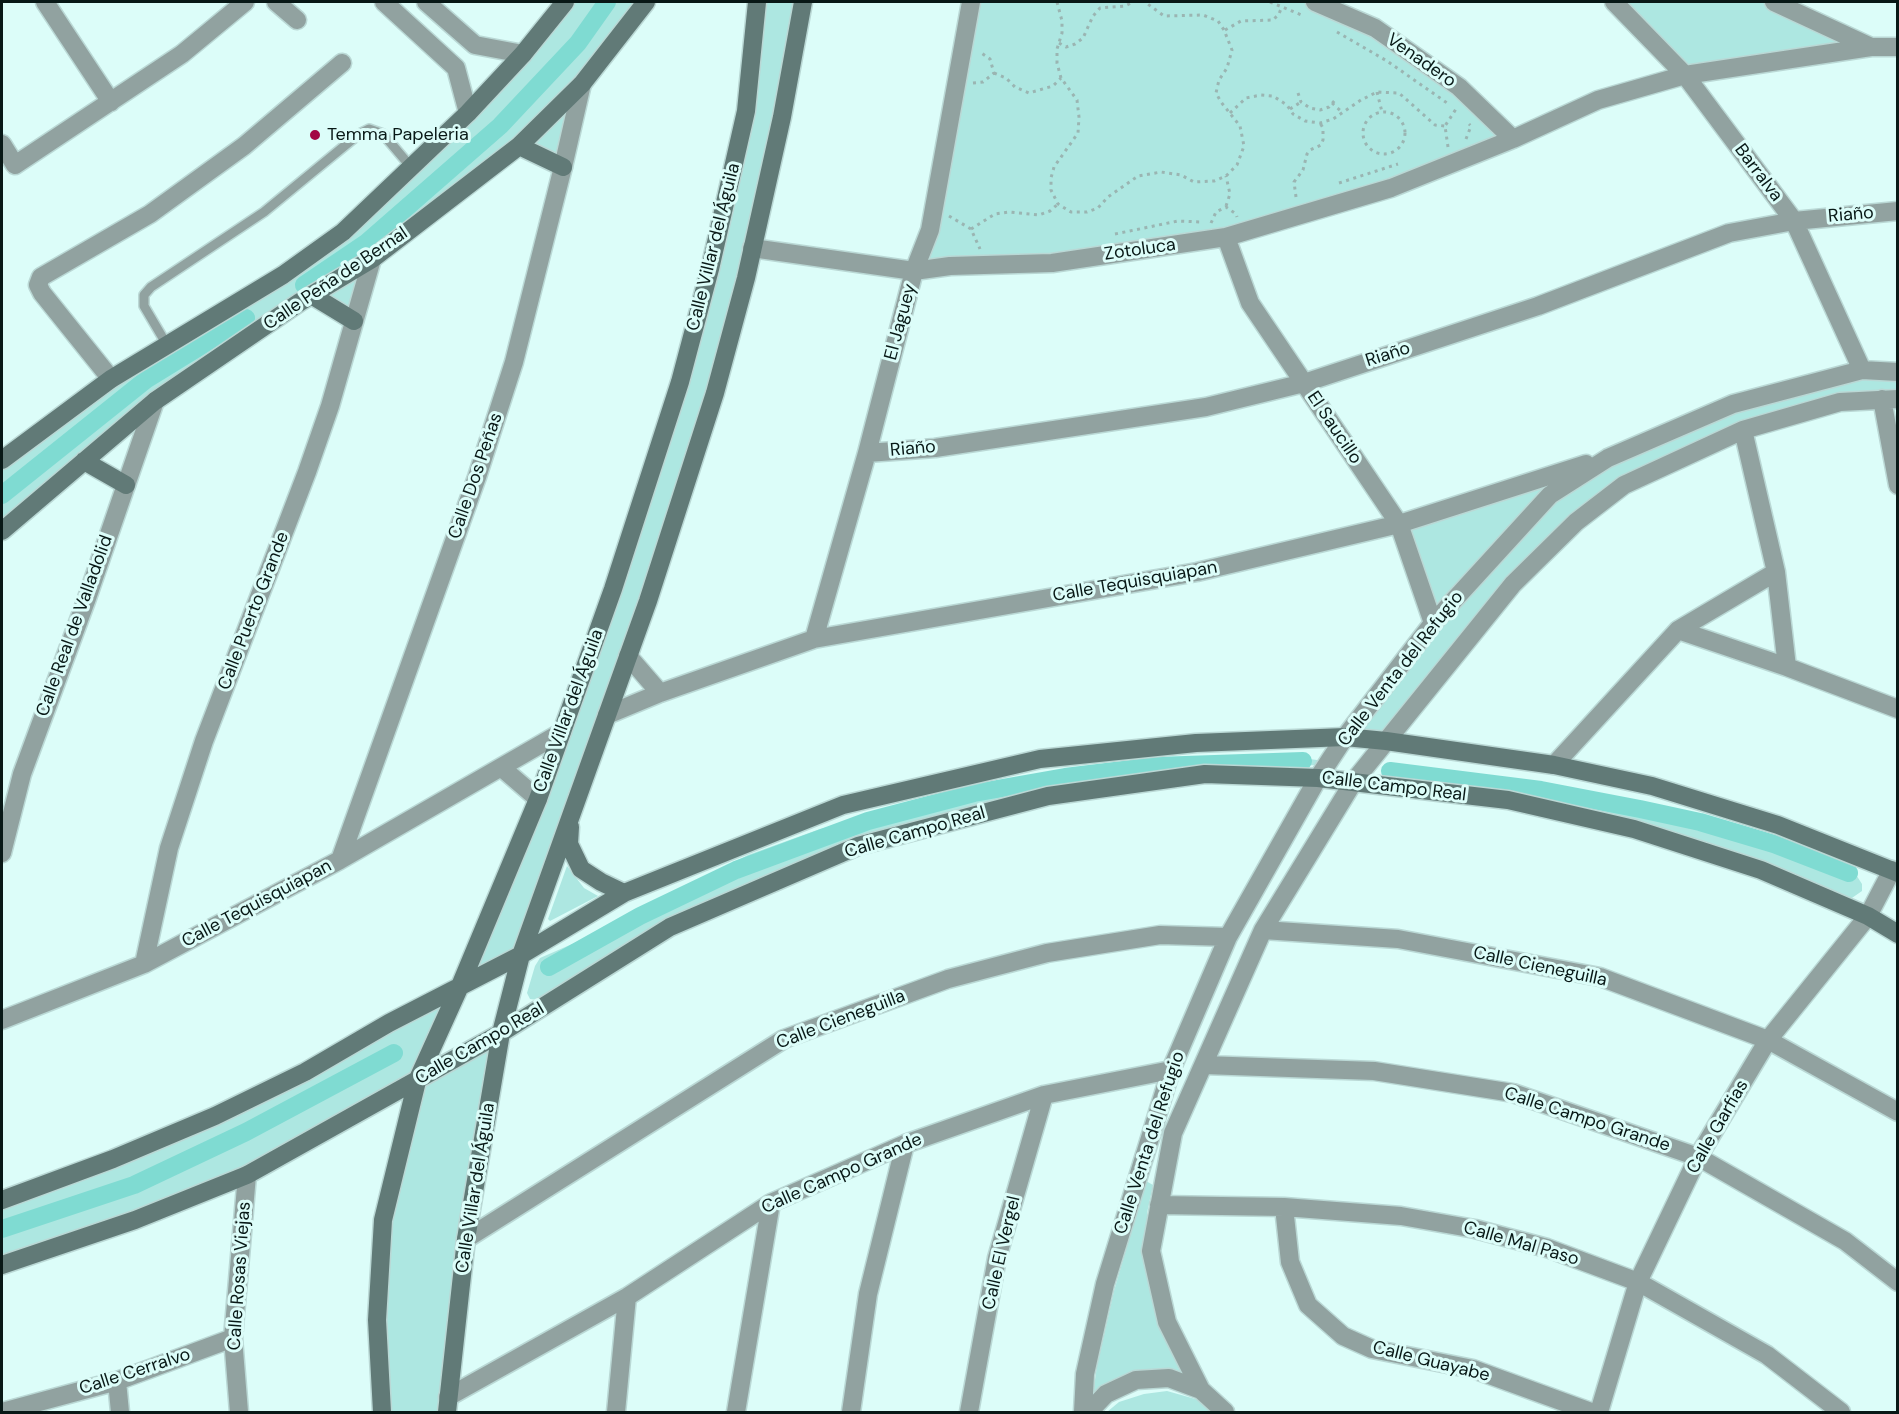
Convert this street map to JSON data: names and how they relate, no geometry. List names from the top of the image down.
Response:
{
  "streets": {
    "street": [
      "Venadero",
      "Barralva",
      "Riaño",
      "Calle Villar del Águila",
      "Zotoluca",
      "Calle Peña de Bernal",
      "El Jaguey",
      "El Saucillo",
      "Calle Dos Peñas",
      "Calle Tequisquiapan",
      "Calle Puerto Grande",
      "Calle Real de Valladolid",
      "Calle Venta del Refugio",
      "Calle Campo Real",
      "Calle Cieneguilla",
      "Calle Campo Grande",
      "Calle Garfias",
      "Calle Mal Paso",
      "Calle El Vergel",
      "Calle Rosas Viejas",
      "Calle Guayabe",
      "Calle Cerralvo"
    ]
  },
  "crossings": [
    ["Venadero", "Zotoluca"],
    ["Barralva", "Riaño"],
    ["Barralva", "Zotoluca"],
    ["Barralva", "Calle Venta del Refugio"],
    ["Riaño", "El Jaguey"],
    ["Riaño", "El Saucillo"],
    ["Calle Villar del Águila", "Zotoluca"],
    ["Calle Villar del Águila", "Calle Tequisquiapan"],
    ["Calle Villar del Águila", "Calle Campo Real"],
    ["Calle Villar del Águila", "Calle Cieneguilla"],
    ["Calle Villar del Águila", "Calle Campo Grande"],
    ["Zotoluca", "El Jaguey"],
    ["Zotoluca", "El Saucillo"],
    ["Calle Peña de Bernal", "Calle Dos Peñas"],
    ["Calle Peña de Bernal", "Calle Puerto Grande"],
    ["Calle Peña de Bernal", "Calle Real de Valladolid"],
    ["El Jaguey", "Calle Tequisquiapan"],
    ["El Saucillo", "Calle Tequisquiapan"],
    ["El Saucillo", "Calle Venta del Refugio"],
    ["Calle Dos Peñas", "Calle Tequisquiapan"],
    ["Calle Tequisquiapan", "Calle Puerto Grande"],
    ["Calle Tequisquiapan", "Calle Venta del Refugio"],
    ["Calle Venta del Refugio", "Calle Campo Real"],
    ["Calle Venta del Refugio", "Calle Cieneguilla"],
    ["Calle Venta del Refugio", "Calle Campo Grande"],
    ["Calle Venta del Refugio", "Calle Mal Paso"],
    ["Calle Campo Real", "Calle Garfias"],
    ["Calle Campo Real", "Calle Rosas Viejas"],
    ["Calle Cieneguilla", "Calle Garfias"],
    ["Calle Campo Grande", "Calle Garfias"],
    ["Calle Campo Grande", "Calle El Vergel"],
    ["Calle Garfias", "Calle Mal Paso"],
    ["Calle Mal Paso", "Calle Guayabe"],
    ["Calle Rosas Viejas", "Calle Cerralvo"]
  ],
  "places": ["Temma Papeleria"]
}
